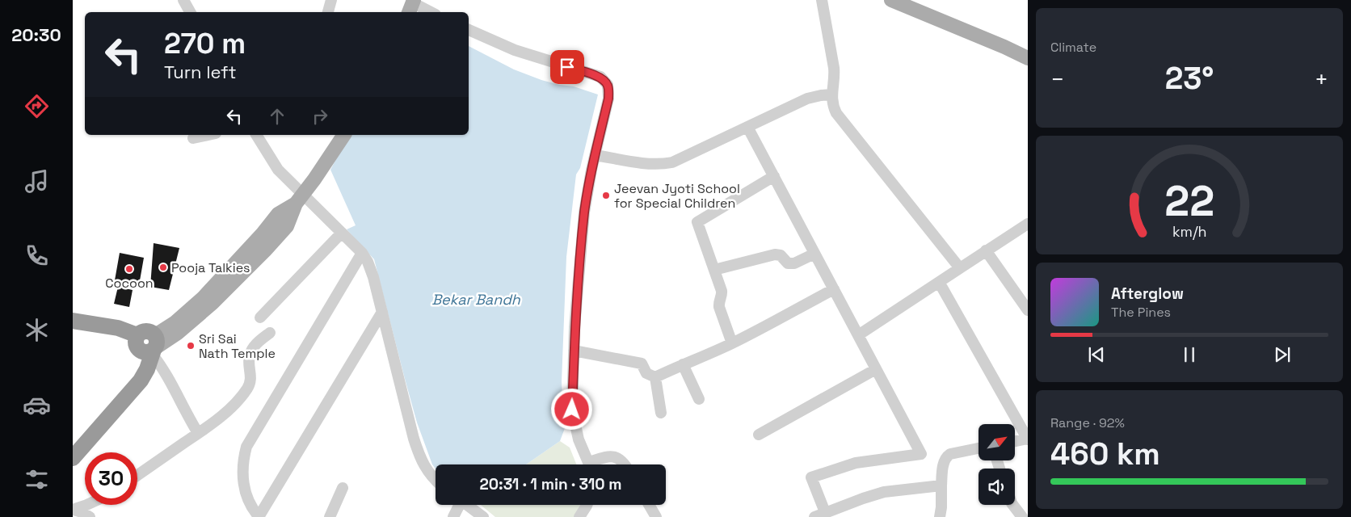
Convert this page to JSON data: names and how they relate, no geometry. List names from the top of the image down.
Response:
{
  "water": ["Bekar Bandh"],
  "places": [
    "Jeevan Jyoti School for Special Children",
    "Pooja Talkies",
    "Cocoon",
    "Sri Sai Nath Temple"
  ],
  "north": "top right",
  "page": {
    "tabs": "20:30",
    "tile": [
      "Climate",
      ["Range · 92%", "460 km"]
    ],
    "turn": ["270 m", "Turn left"],
    "heat": ["−", "23°", "+"],
    "song": ["Afterglow", "The Pines"],
    "limit": "30",
    "trip": "20:31 · 1 min · 310 m",
    "gauge": ["22", "km/h"]
  }
}
